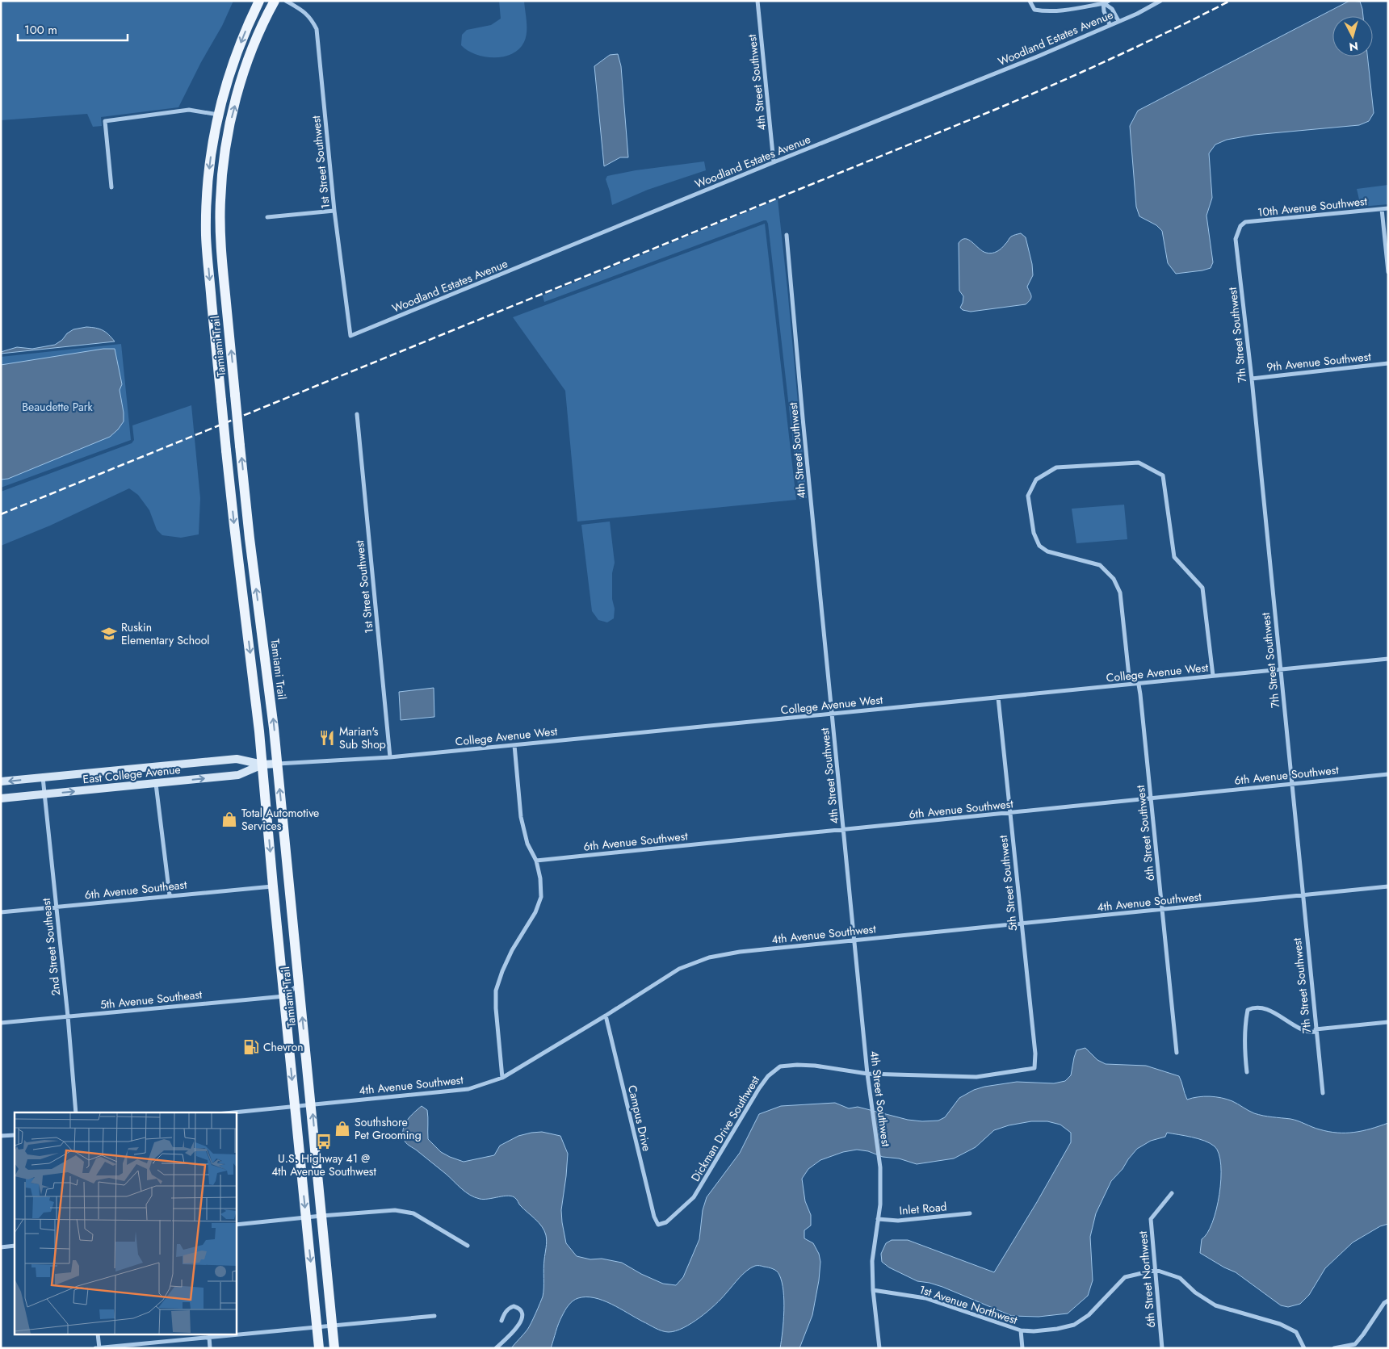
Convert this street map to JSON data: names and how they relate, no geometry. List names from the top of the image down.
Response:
{
  "streets": {
    "main road": ["Tamiami Trail", "East College Avenue"],
    "street": [
      "Woodland Estates Avenue",
      "4th Street Southwest",
      "1st Street Southwest",
      "10th Avenue Southwest",
      "7th Street Southwest",
      "9th Avenue Southwest",
      "College Avenue West",
      "6th Avenue Southwest",
      "6th Street Southwest",
      "5th Street Southwest",
      "6th Avenue Southeast",
      "4th Avenue Southwest",
      "2nd Street Southeast",
      "5th Avenue Southeast",
      "Campus Drive",
      "Dickman Drive Southwest",
      "Inlet Road",
      "6th Street Northwest",
      "1st Avenue Northwest"
    ]
  },
  "crossings": [
    ["Woodland Estates Avenue", "4th Street Southwest"],
    ["Woodland Estates Avenue", "1st Street Southwest"],
    ["4th Street Southwest", "College Avenue West"],
    ["4th Street Southwest", "6th Avenue Southwest"],
    ["4th Street Southwest", "4th Avenue Southwest"],
    ["4th Street Southwest", "Dickman Drive Southwest"],
    ["4th Street Southwest", "Inlet Road"],
    ["4th Street Southwest", "1st Avenue Northwest"],
    ["1st Street Southwest", "College Avenue West"],
    ["10th Avenue Southwest", "7th Street Southwest"],
    ["7th Street Southwest", "9th Avenue Southwest"],
    ["7th Street Southwest", "College Avenue West"],
    ["7th Street Southwest", "6th Avenue Southwest"],
    ["7th Street Southwest", "4th Avenue Southwest"],
    ["Tamiami Trail", "College Avenue West"],
    ["Tamiami Trail", "East College Avenue"],
    ["Tamiami Trail", "6th Avenue Southeast"],
    ["Tamiami Trail", "4th Avenue Southwest"],
    ["Tamiami Trail", "5th Avenue Southeast"],
    ["College Avenue West", "East College Avenue"],
    ["College Avenue West", "6th Street Southwest"],
    ["College Avenue West", "5th Street Southwest"],
    ["East College Avenue", "2nd Street Southeast"],
    ["6th Avenue Southwest", "6th Street Southwest"],
    ["6th Avenue Southwest", "5th Street Southwest"],
    ["6th Street Southwest", "4th Avenue Southwest"],
    ["5th Street Southwest", "4th Avenue Southwest"],
    ["5th Street Southwest", "Dickman Drive Southwest"],
    ["6th Avenue Southeast", "2nd Street Southeast"],
    ["4th Avenue Southwest", "Campus Drive"],
    ["2nd Street Southeast", "5th Avenue Southeast"],
    ["Campus Drive", "Dickman Drive Southwest"],
    ["6th Street Northwest", "1st Avenue Northwest"]
  ],
  "parks": ["Beaudette Park"],
  "places": {
    "school or university": ["Ruskin Elementary School"],
    "restaurant": ["Marian's Sub Shop"],
    "shop": ["Total Automotive Services", "Southshore Pet Grooming"],
    "fuel station": ["Chevron"],
    "bus stop": ["U.S. Highway 41 @ 4th Avenue Southwest"]
  },
  "scale_bar": "100 m",
  "north": "bottom"
}
